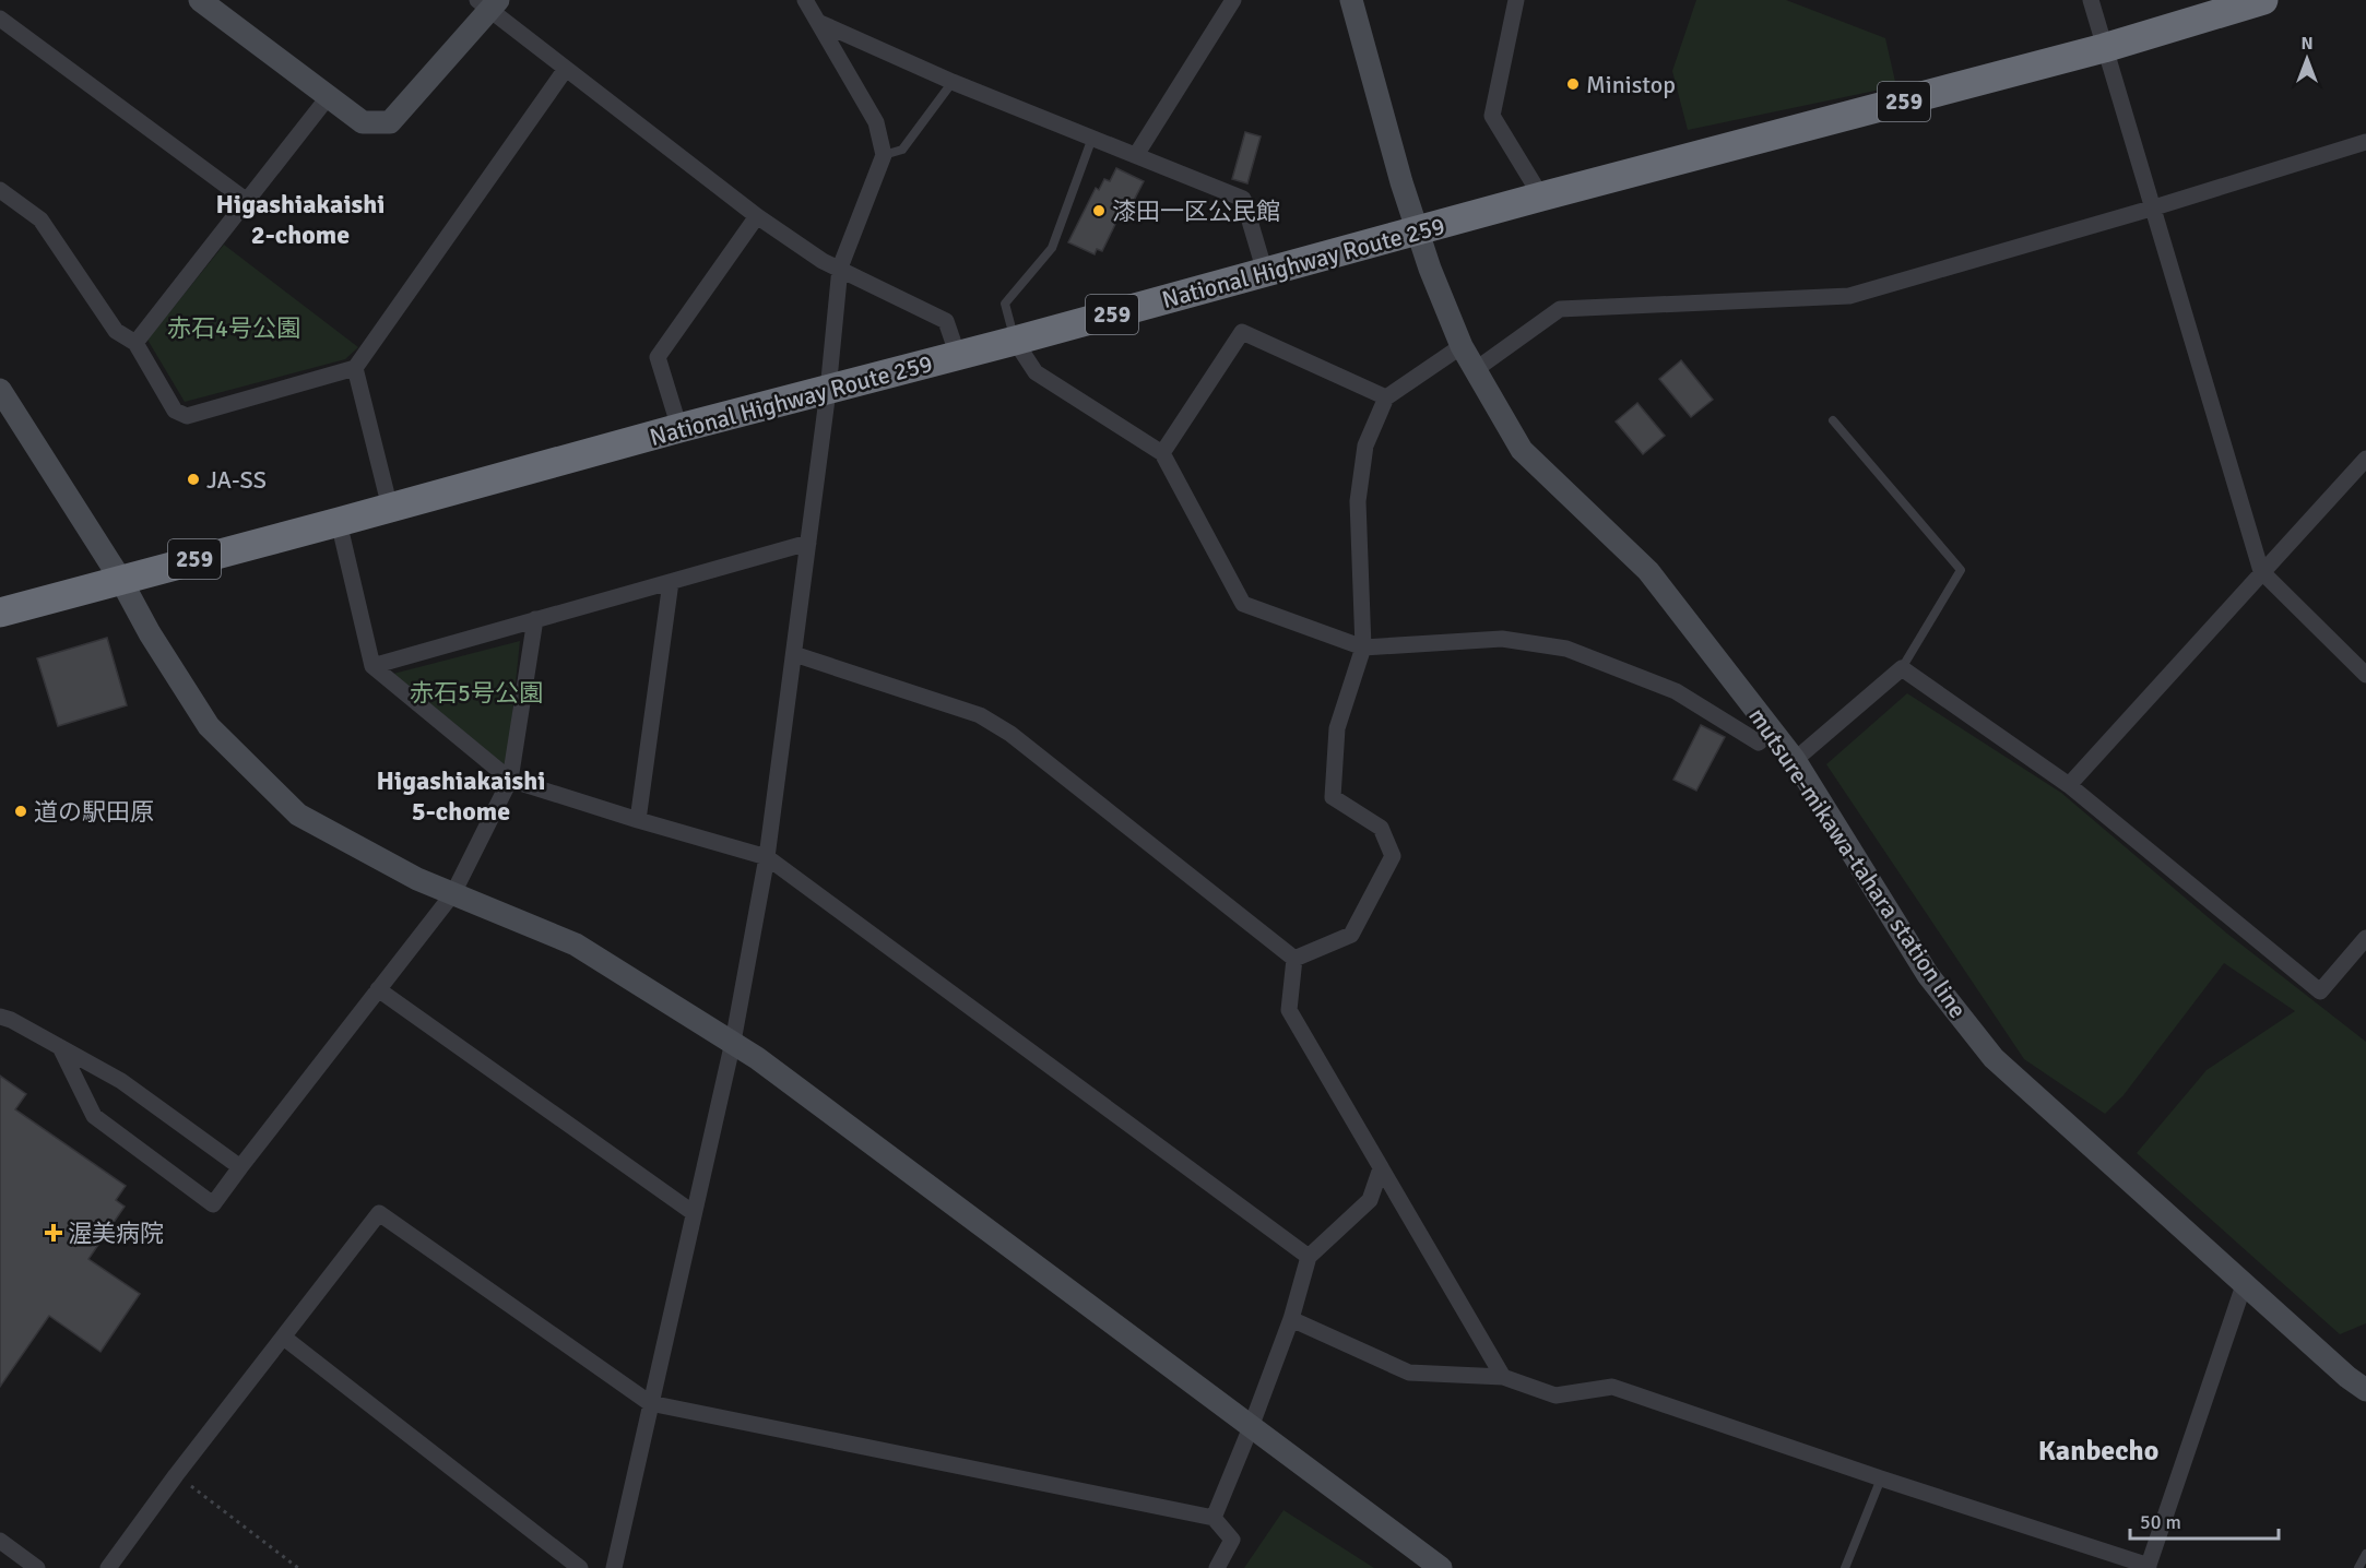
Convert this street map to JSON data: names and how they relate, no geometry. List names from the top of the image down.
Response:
{
  "streets": {
    "highway": ["259", "National Highway Route 259"],
    "street": ["mutsure-mikawa-tahara station line"]
  },
  "crossings": [
    ["National Highway Route 259", "mutsure-mikawa-tahara station line"]
  ],
  "districts": ["Higashiakaishi 2-chome", "Higashiakaishi 5-chome", "Kanbecho"],
  "parks": ["赤石4号公園", "赤石5号公園"],
  "places": {
    "other": [
      "Ministop",
      "漆田一区公民館",
      "JA-SS",
      "道の駅田原"
    ],
    "health": ["渥美病院"]
  },
  "scale_bar": "50 m",
  "north": "top"
}
